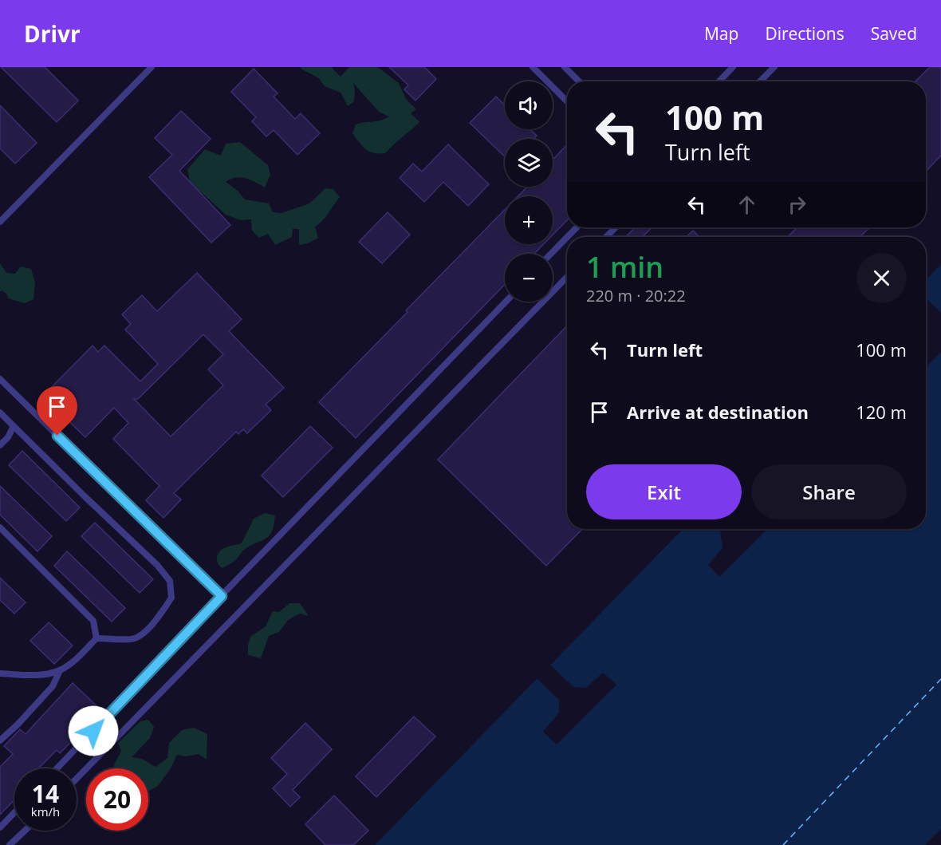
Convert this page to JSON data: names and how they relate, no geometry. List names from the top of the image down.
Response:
{
  "page": {
    "header": "Drivr",
    "nav": ["Map", "Directions", "Saved"],
    "map_buttons": ["+", "−"],
    "turn": ["100 m", "Turn left"],
    "heading": ["1 min", "220 m · 20:22"],
    "list": [
      {
        "name": "Turn left",
        "value": "100 m"
      },
      {
        "name": "Arrive at destination",
        "value": "120 m"
      }
    ],
    "buttons": ["Exit", "Share"],
    "speed": "14 km/h",
    "limit": "20"
  }
}
